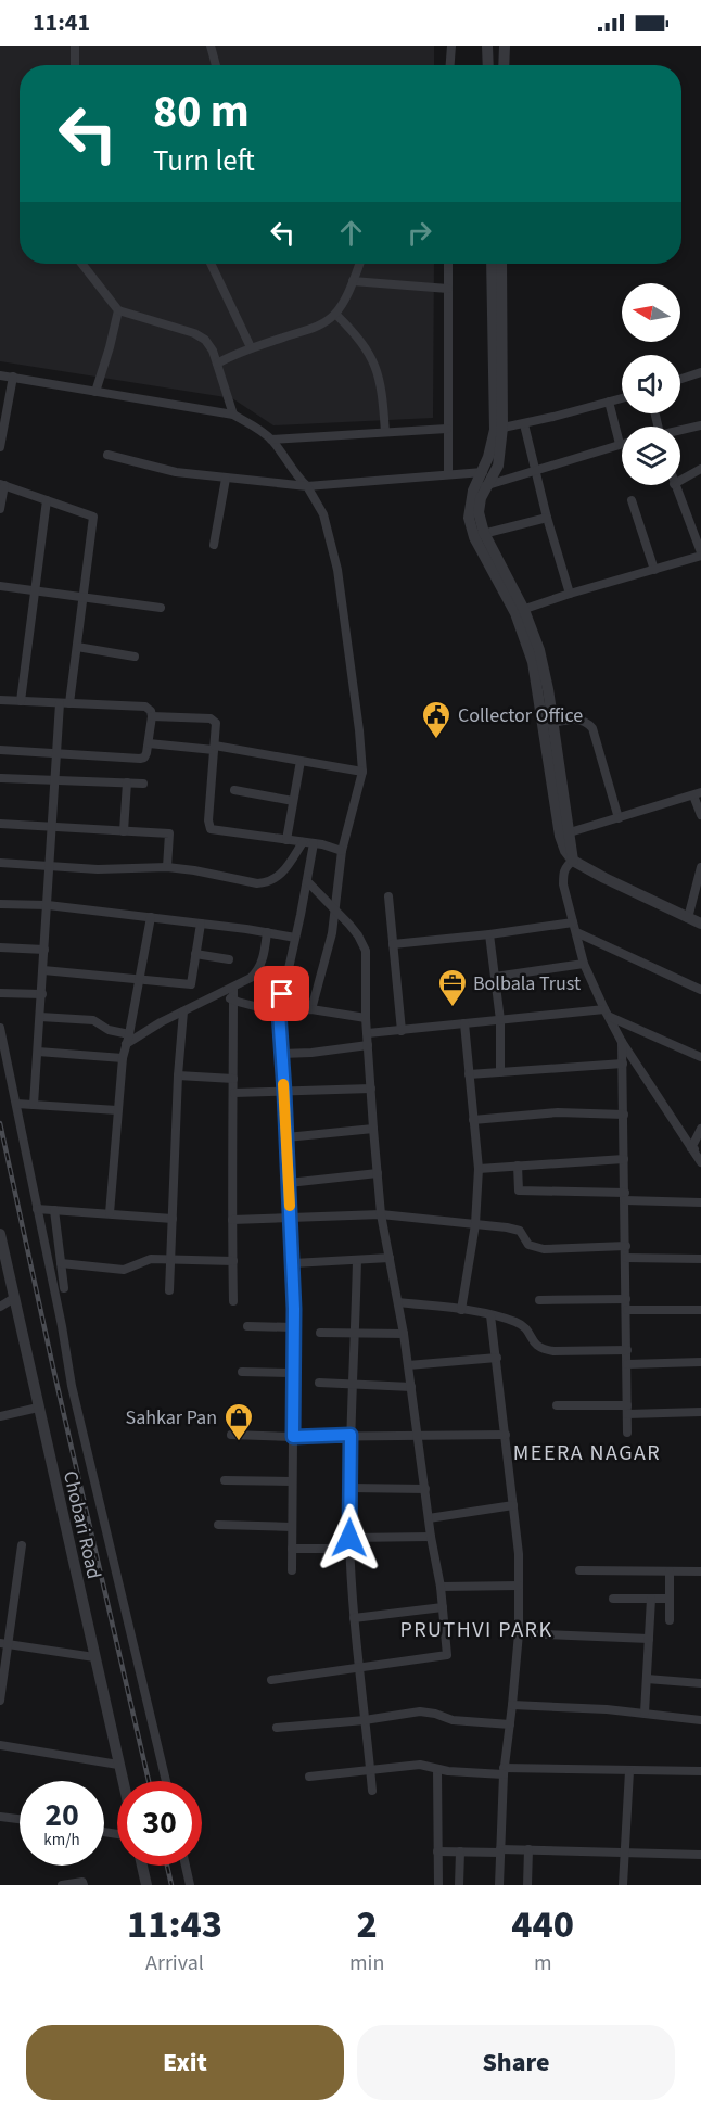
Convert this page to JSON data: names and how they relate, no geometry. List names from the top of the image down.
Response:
{
  "streets": {
    "street": ["Chobari Road"]
  },
  "districts": ["MEERA NAGAR", "PRUTHVI PARK"],
  "places": {
    "public building": ["Collector Office"],
    "office": ["Bolbala Trust"],
    "shop": ["Sahkar Pan"]
  },
  "north": "left",
  "page": {
    "status": "11:41",
    "turn": ["80 m", "Turn left"],
    "speed": "20 km/h",
    "limit": "30",
    "eta": [
      "11:43",
      "Arrival",
      "2",
      "min",
      "440",
      "m"
    ],
    "buttons": ["Exit", "Share"]
  }
}
